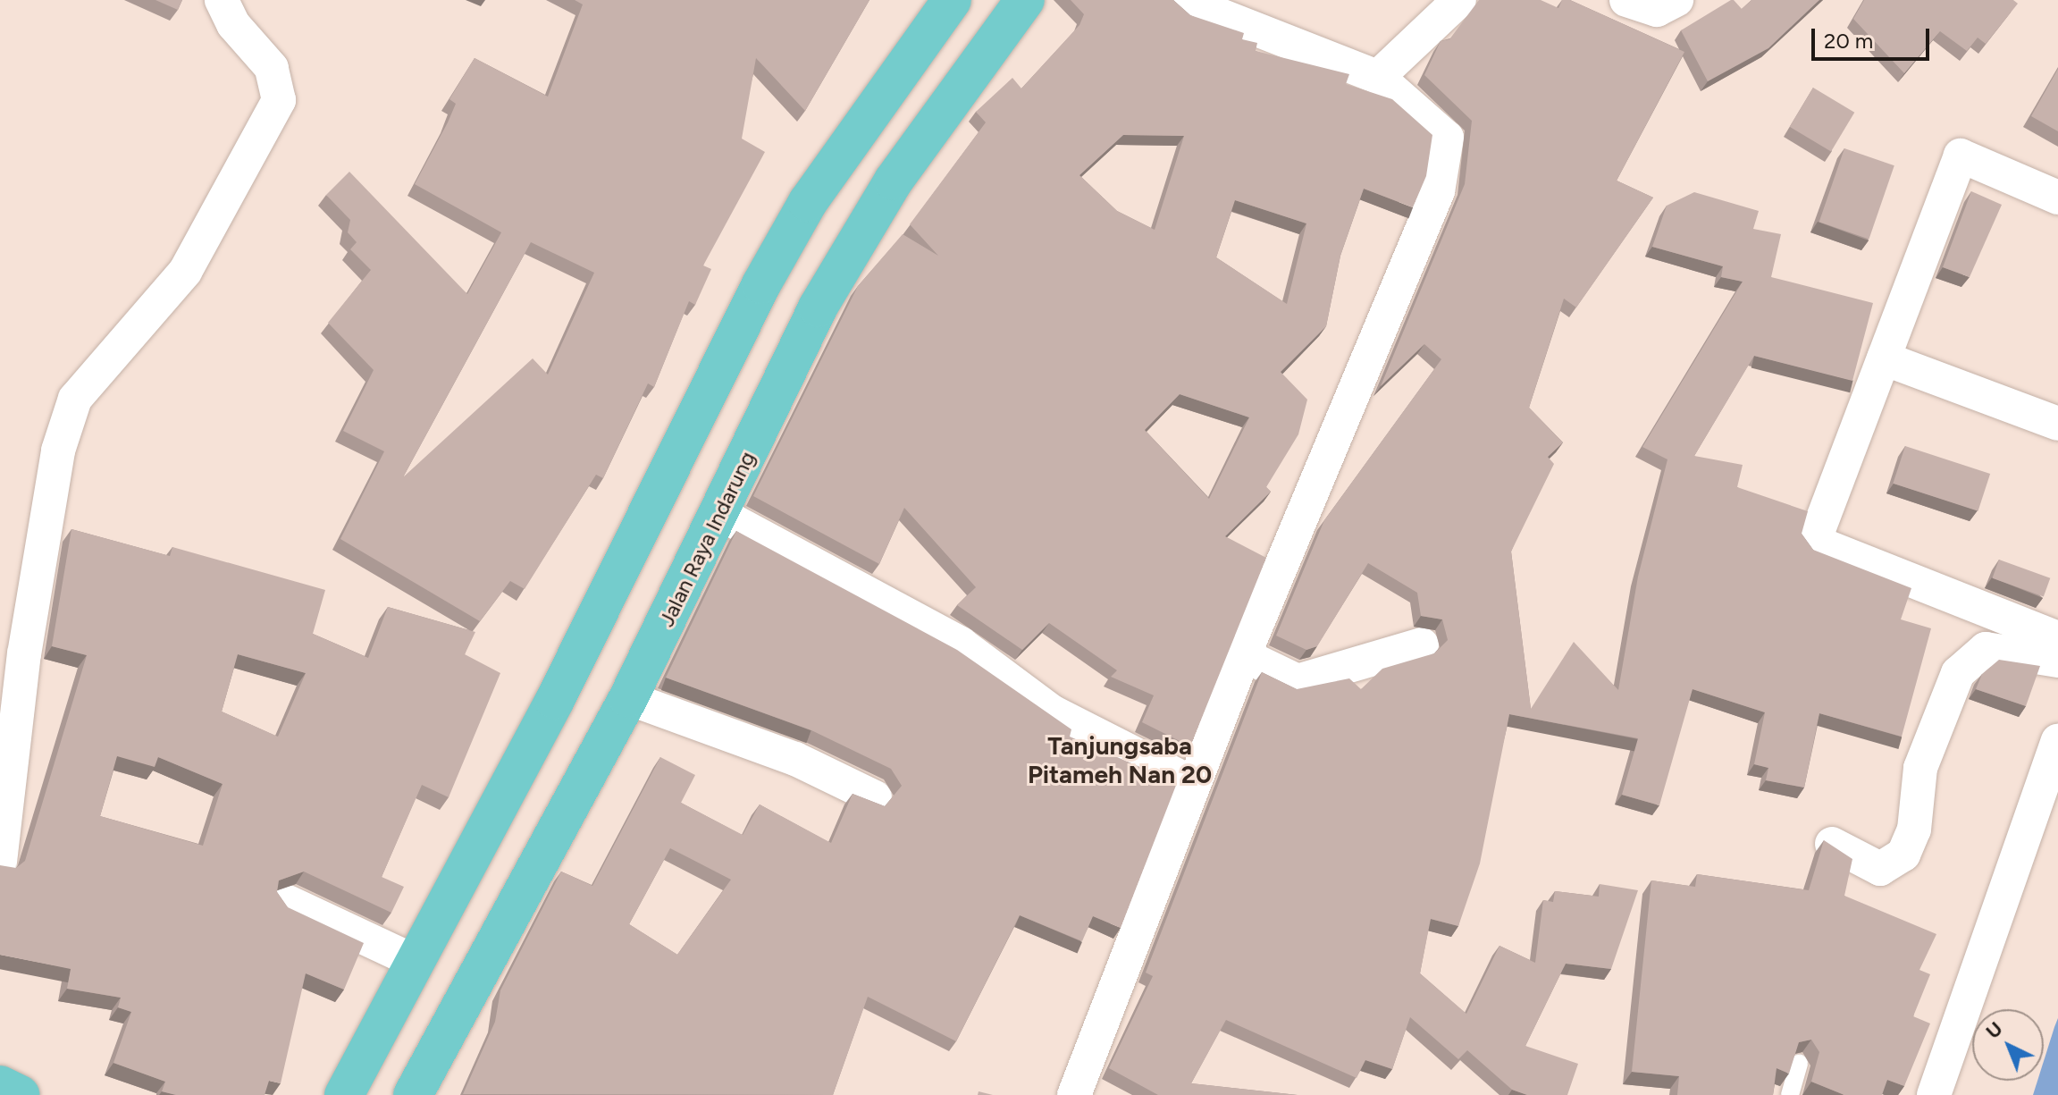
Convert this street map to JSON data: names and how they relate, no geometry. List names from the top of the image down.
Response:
{
  "streets": {
    "highway": ["Jalan Raya Indarung"]
  },
  "districts": ["Tanjungsaba Pitameh Nan 20"],
  "scale_bar": "20 m",
  "north": "top left"
}
